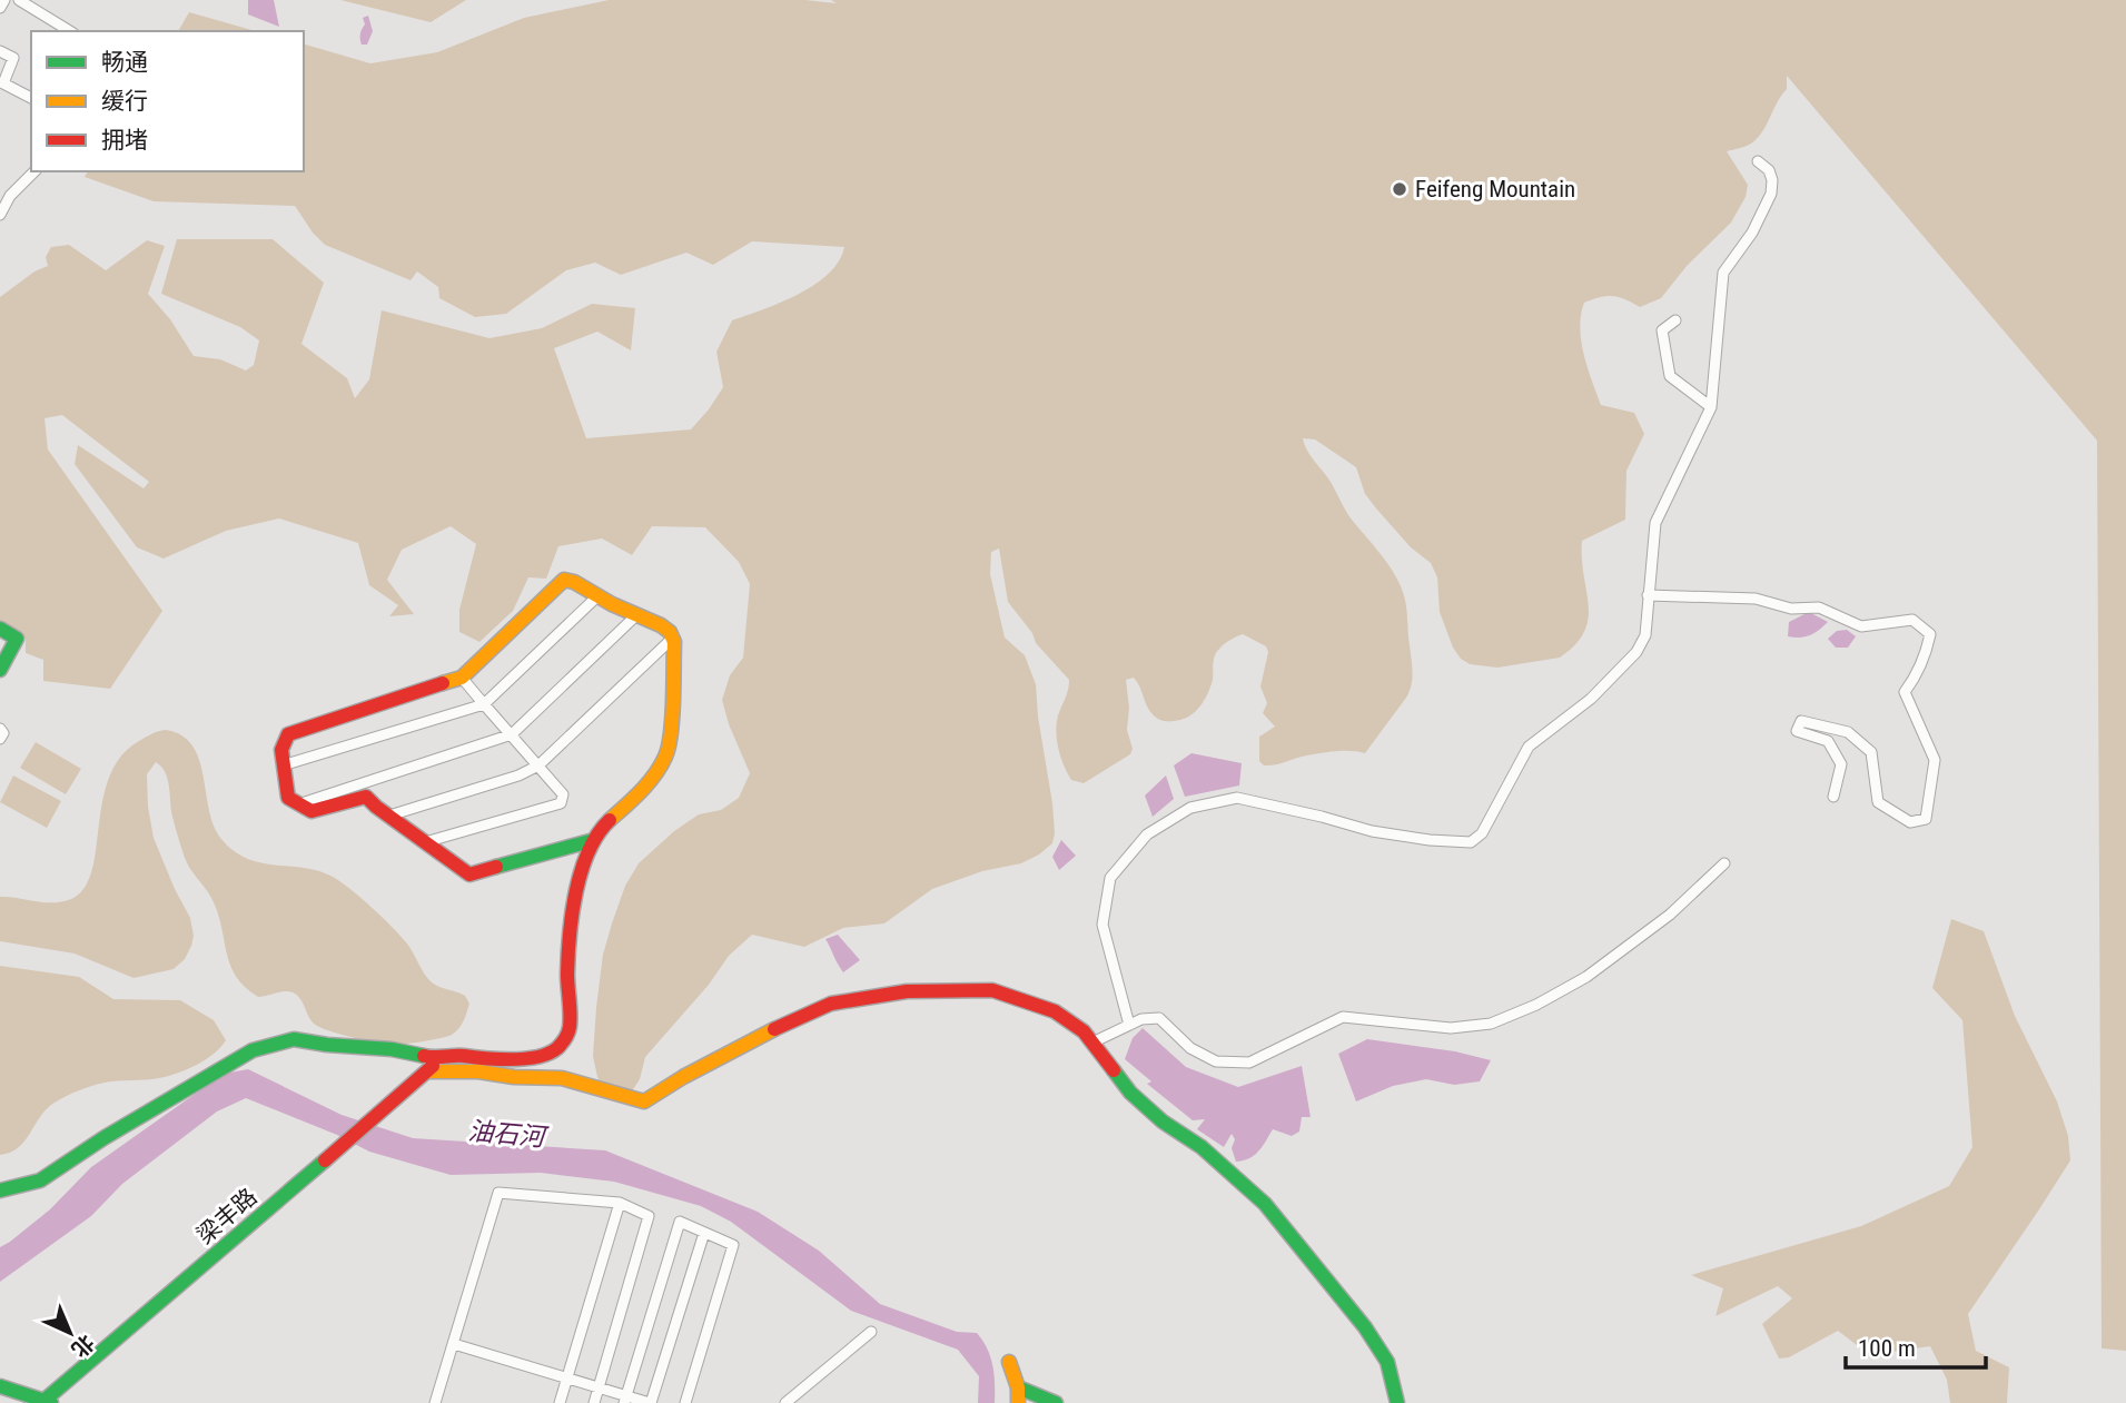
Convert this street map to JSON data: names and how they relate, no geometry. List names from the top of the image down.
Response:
{
  "streets": {
    "street": ["梁丰路"]
  },
  "water": ["油石河"],
  "places": ["Feifeng Mountain"],
  "legend": ["畅通", "缓行", "拥堵"],
  "scale_bar": "100 m",
  "north": "bottom right"
}
